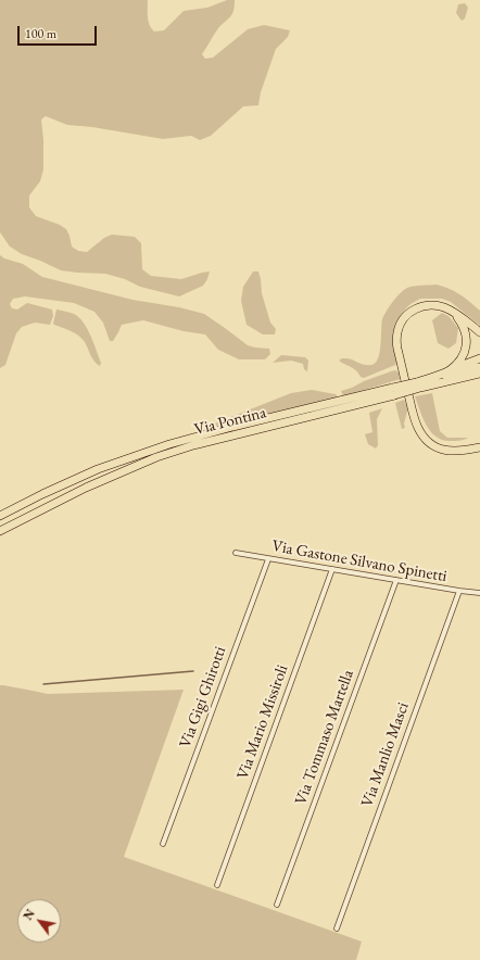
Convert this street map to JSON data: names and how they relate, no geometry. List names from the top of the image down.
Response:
{
  "streets": {
    "highway": ["Via Pontina"],
    "street": [
      "Via Gastone Silvano Spinetti",
      "Via Gigi Ghirotti",
      "Via Mario Missiroli",
      "Via Tommaso Martella",
      "Via Manlio Masci"
    ]
  },
  "crossings": [
    ["Via Gastone Silvano Spinetti", "Via Gigi Ghirotti"],
    ["Via Gastone Silvano Spinetti", "Via Mario Missiroli"],
    ["Via Gastone Silvano Spinetti", "Via Tommaso Martella"],
    ["Via Gastone Silvano Spinetti", "Via Manlio Masci"]
  ],
  "scale_bar": "100 m",
  "north": "top left"
}
